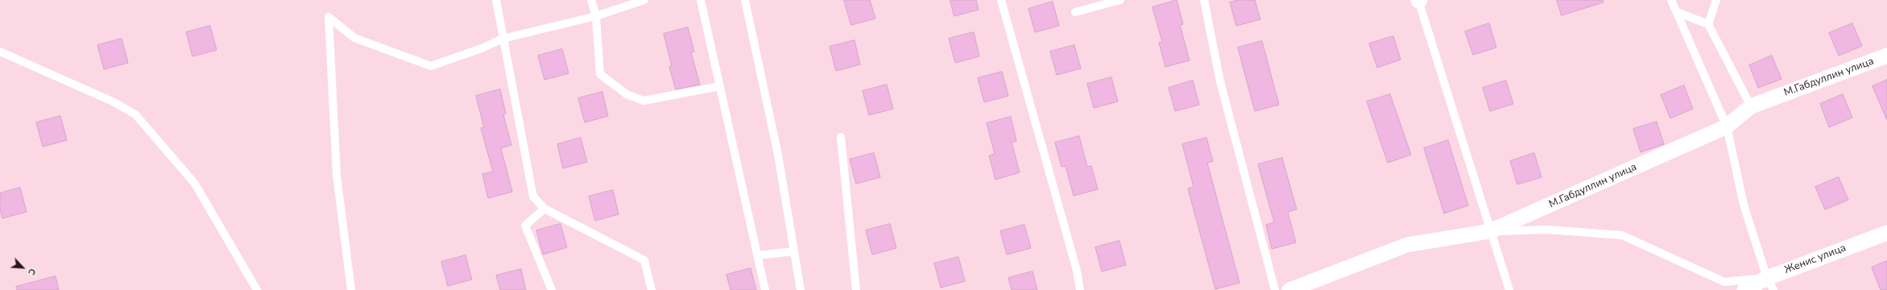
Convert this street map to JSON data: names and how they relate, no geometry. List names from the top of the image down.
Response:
{
  "streets": {
    "street": ["М.Габдуллин улица", "Женис улица"]
  },
  "north": "bottom right"
}
